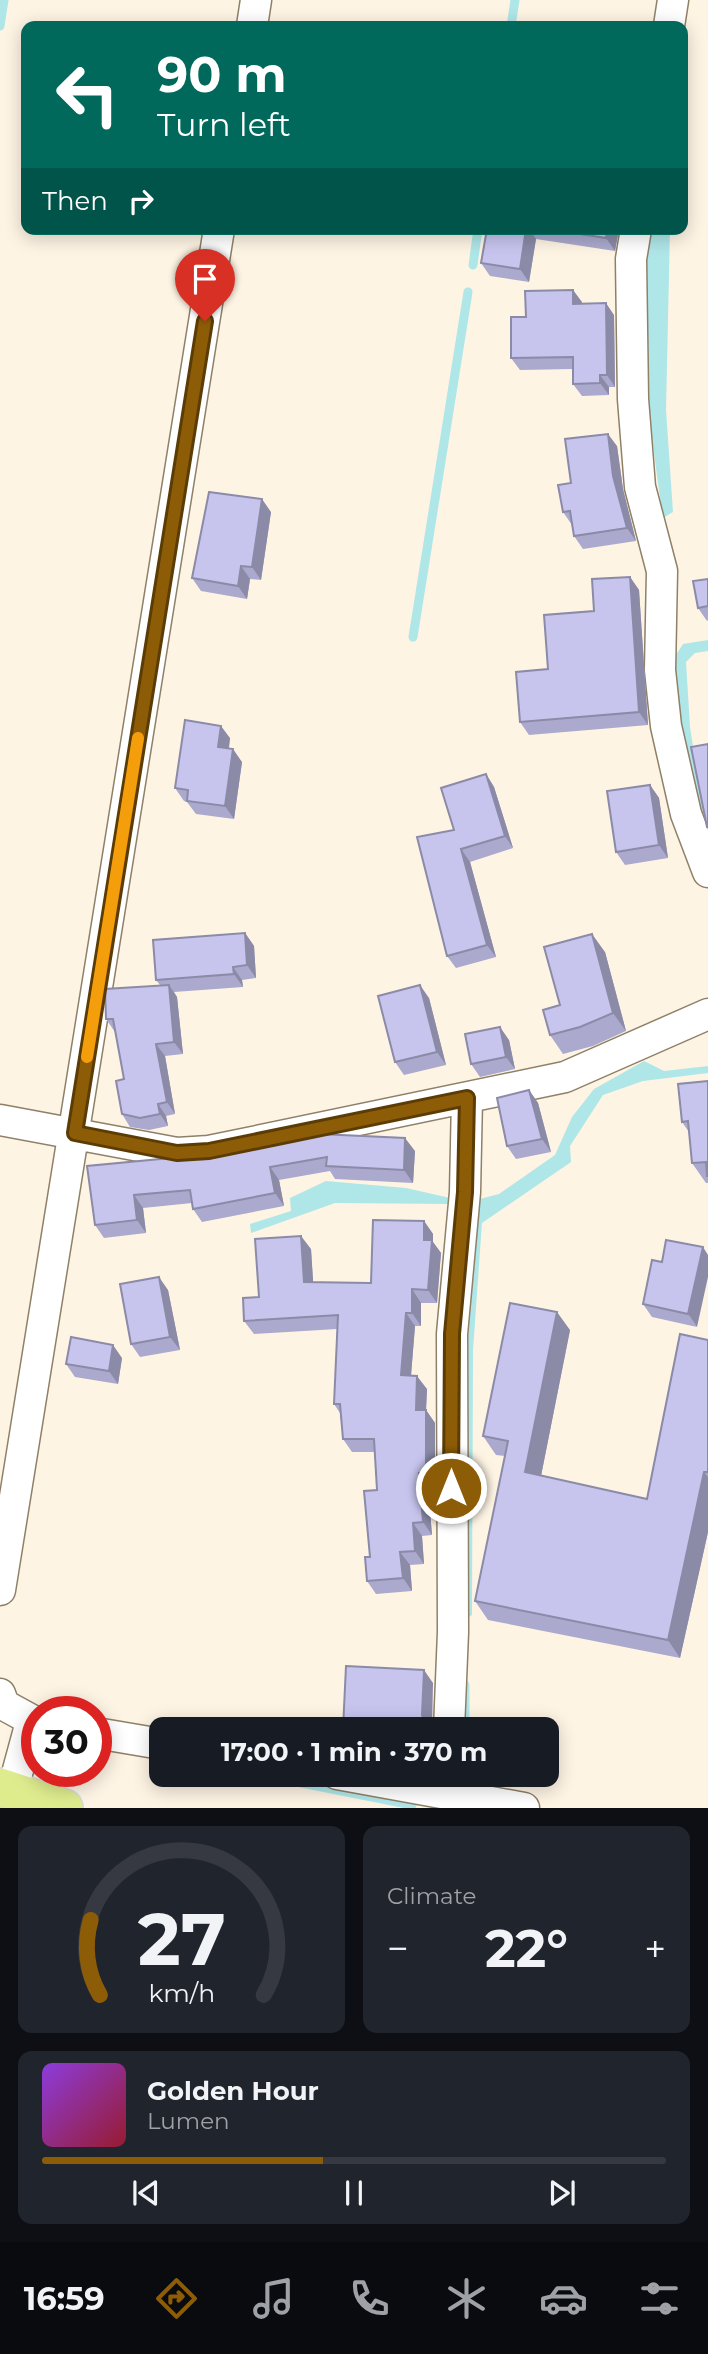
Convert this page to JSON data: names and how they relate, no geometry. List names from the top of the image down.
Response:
{
  "page": {
    "turn": ["90 m", "Turn left"],
    "then": "Then",
    "limit": "30",
    "trip": "17:00 · 1 min · 370 m",
    "tile": "Climate",
    "heat": ["−", "22°", "+"],
    "song": ["Golden Hour", "Lumen"],
    "tabs": "16:59",
    "gauge": ["27", "km/h"]
  }
}
